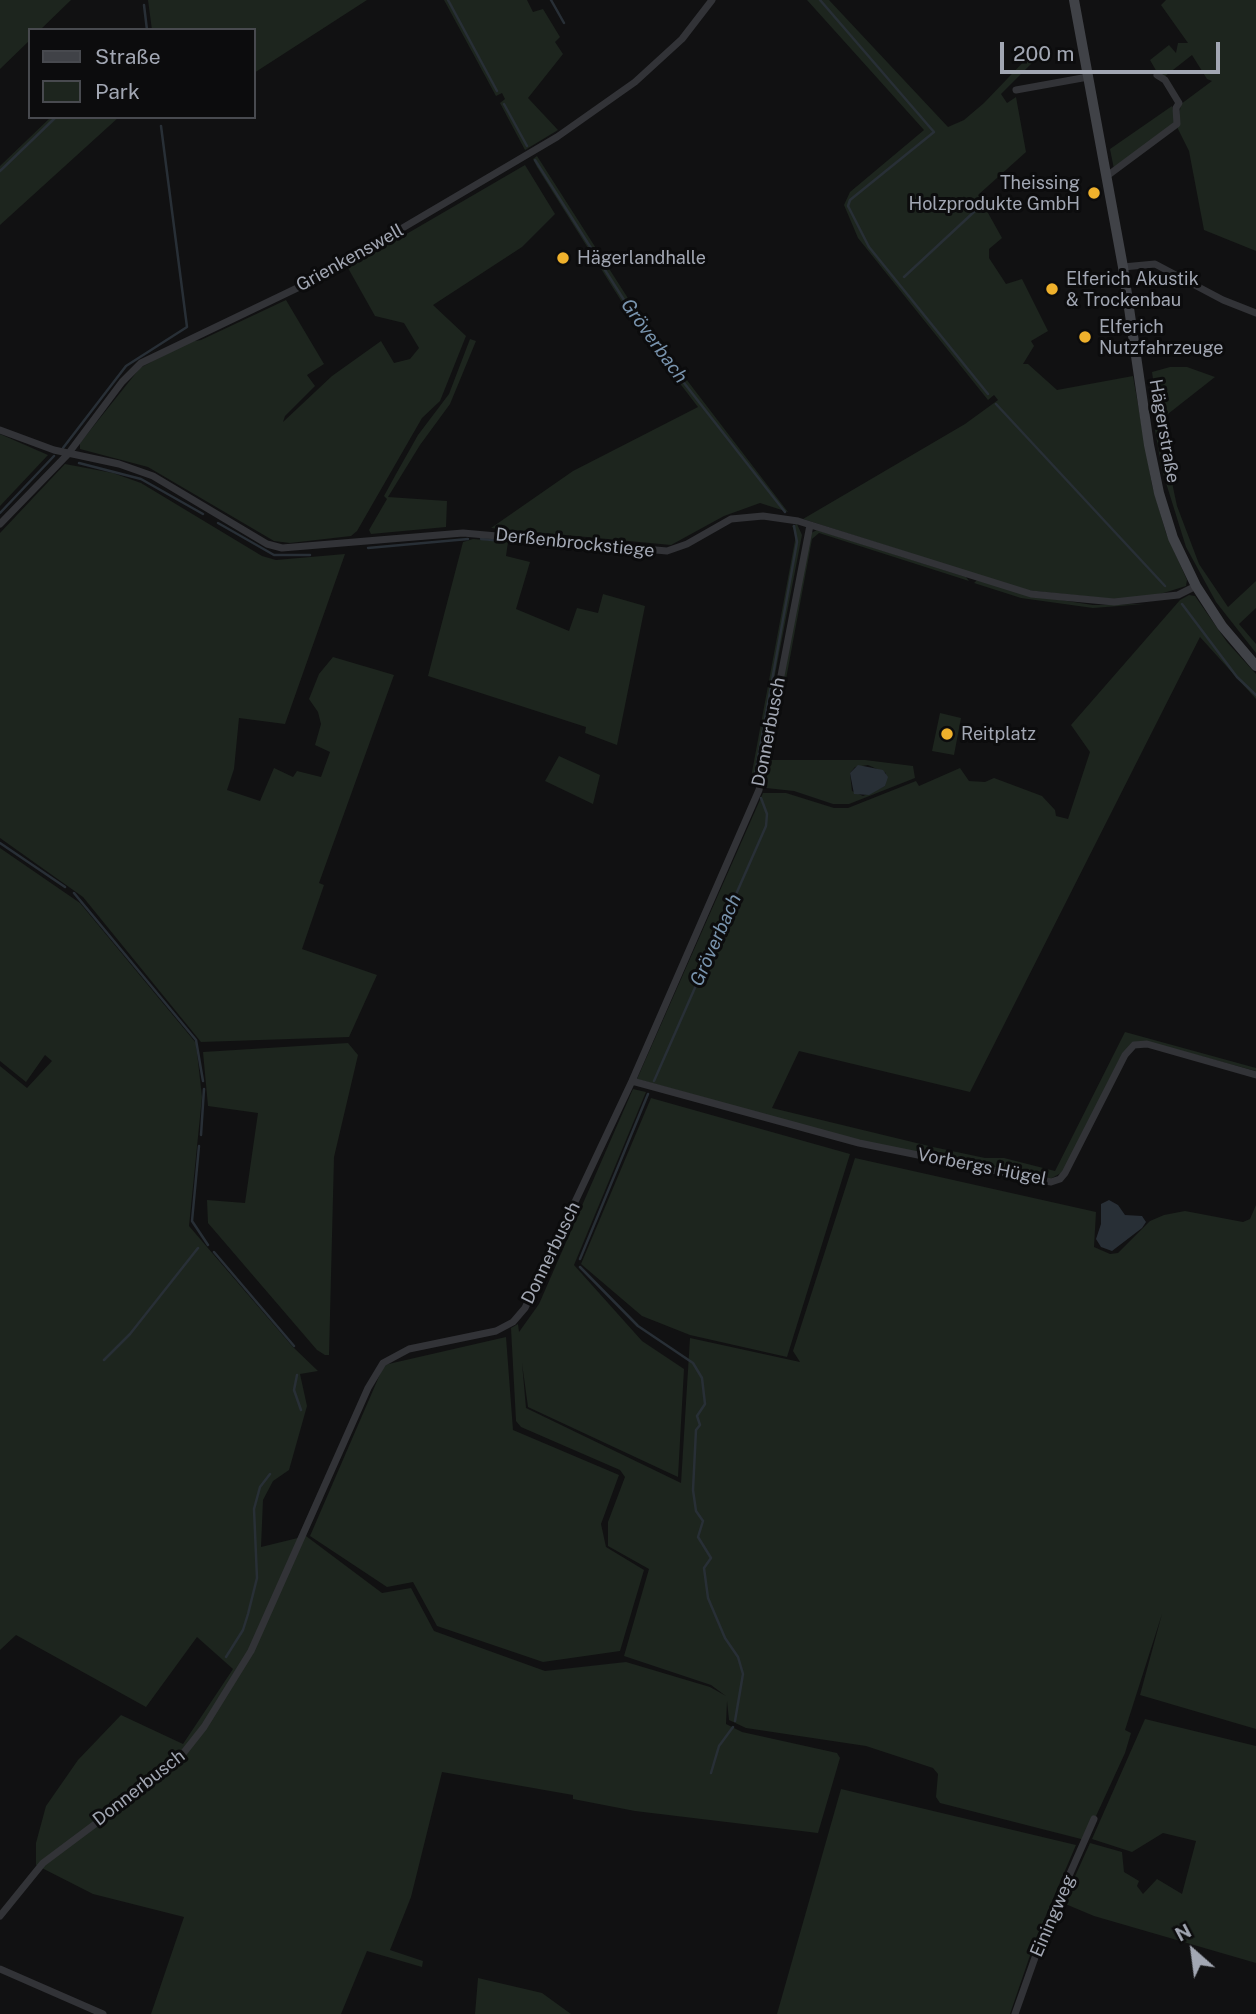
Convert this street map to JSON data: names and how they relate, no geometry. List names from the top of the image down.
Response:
{
  "streets": {
    "main road": ["Hägerstraße"],
    "street": [
      "Grienkenswell",
      "Derßenbrockstiege",
      "Donnerbusch",
      "Vorbergs Hügel",
      "Einingweg"
    ]
  },
  "crossings": [
    ["Grienkenswell", "Derßenbrockstiege"],
    ["Hägerstraße", "Derßenbrockstiege"],
    ["Derßenbrockstiege", "Donnerbusch"],
    ["Donnerbusch", "Vorbergs Hügel"]
  ],
  "water": ["Gröverbach"],
  "places": [
    "Theissing Holzprodukte GmbH",
    "Hägerlandhalle",
    "Elferich Akustik & Trockenbau",
    "Elferich Nutzfahrzeuge",
    "Reitplatz"
  ],
  "legend": ["Straße", "Park"],
  "scale_bar": "200 m",
  "north": "top left"
}
